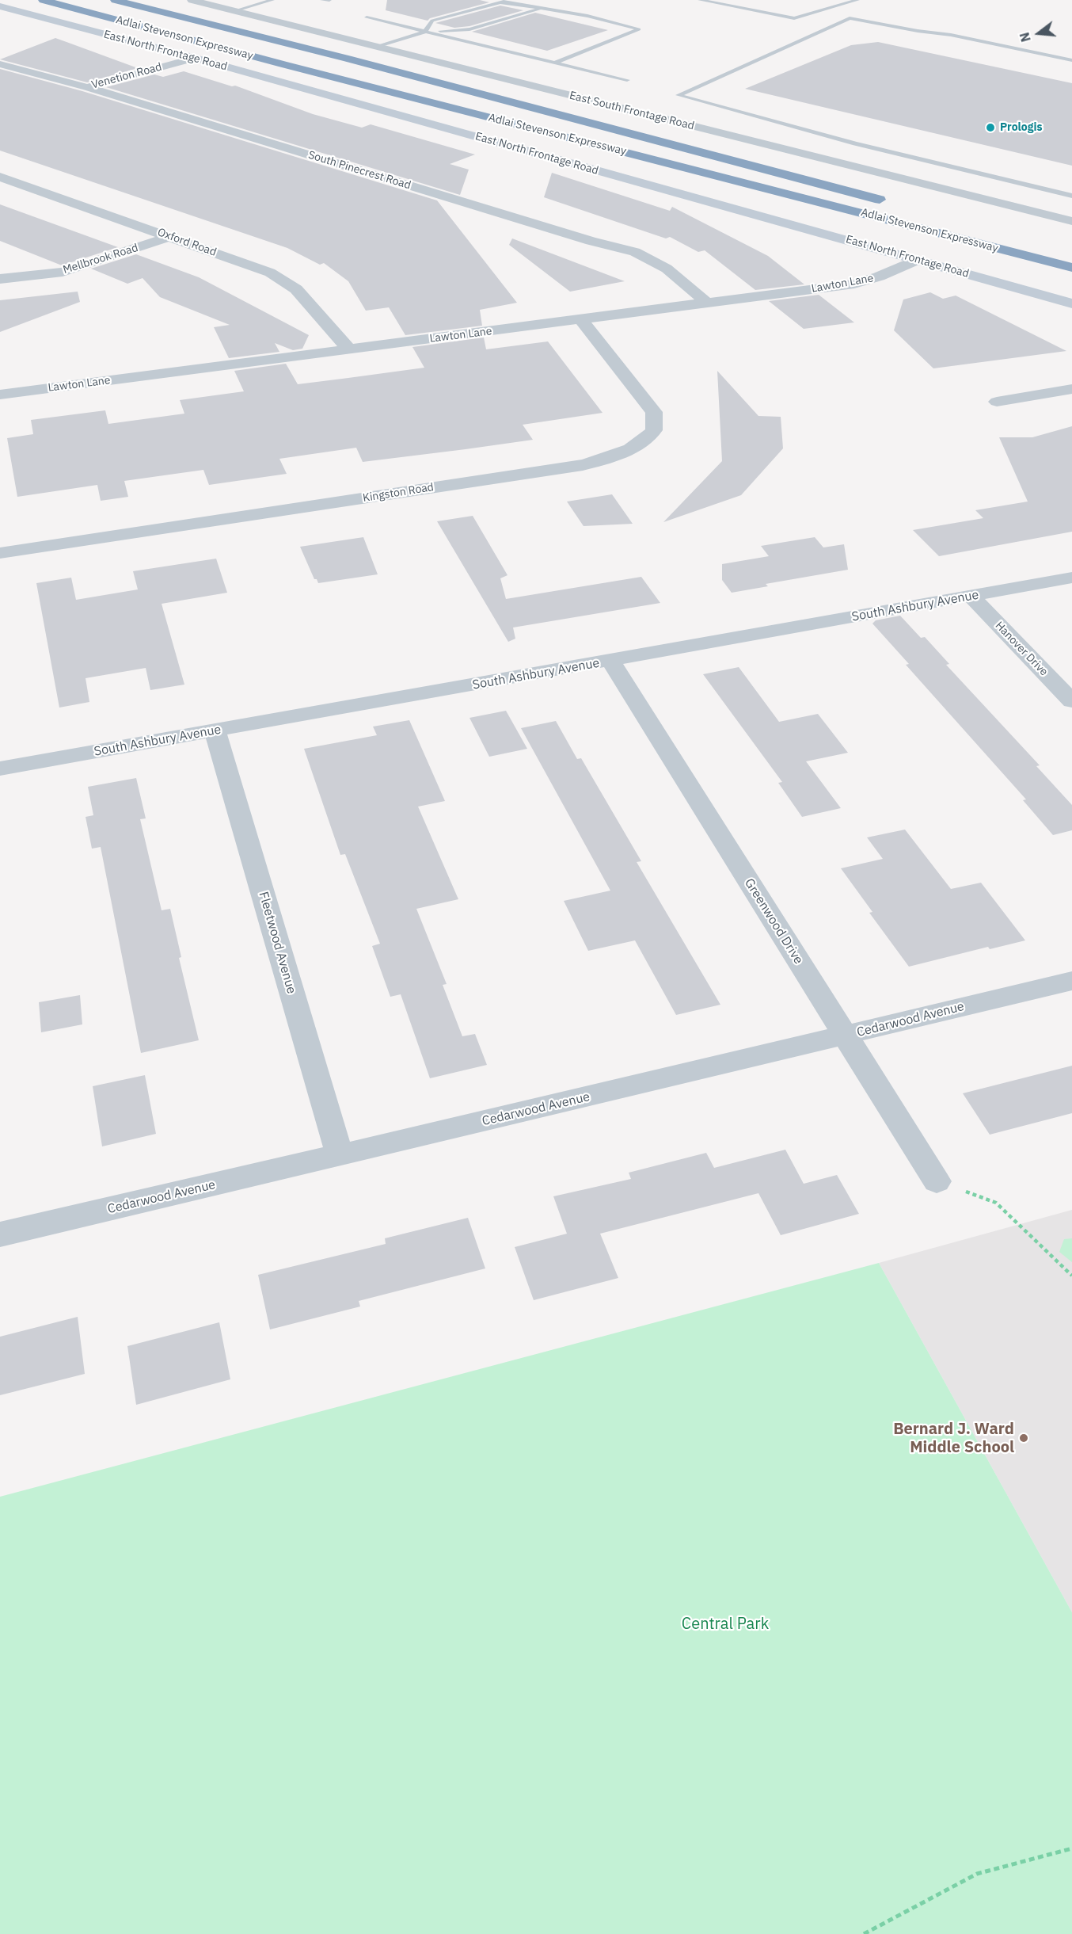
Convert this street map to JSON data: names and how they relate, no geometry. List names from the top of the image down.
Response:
{
  "streets": {
    "highway": ["Adlai Stevenson Expressway"],
    "street": [
      "East North Frontage Road",
      "Venetion Road",
      "East South Frontage Road",
      "South Pinecrest Road",
      "Oxford Road",
      "Mellbrook Road",
      "Lawton Lane",
      "Kingston Road",
      "South Ashbury Avenue",
      "Hanover Drive",
      "Greenwood Drive",
      "Fleetwood Avenue",
      "Cedarwood Avenue"
    ]
  },
  "crossings": [
    ["East North Frontage Road", "Venetion Road"],
    ["East North Frontage Road", "Lawton Lane"],
    ["Venetion Road", "South Pinecrest Road"],
    ["South Pinecrest Road", "Lawton Lane"],
    ["Oxford Road", "Mellbrook Road"],
    ["Oxford Road", "Lawton Lane"],
    ["Lawton Lane", "Kingston Road"],
    ["South Ashbury Avenue", "Hanover Drive"],
    ["South Ashbury Avenue", "Greenwood Drive"],
    ["South Ashbury Avenue", "Fleetwood Avenue"],
    ["Greenwood Drive", "Cedarwood Avenue"],
    ["Fleetwood Avenue", "Cedarwood Avenue"]
  ],
  "parks": ["Central Park"],
  "places": ["Prologis", "Bernard J. Ward Middle School"],
  "north": "left"
}
